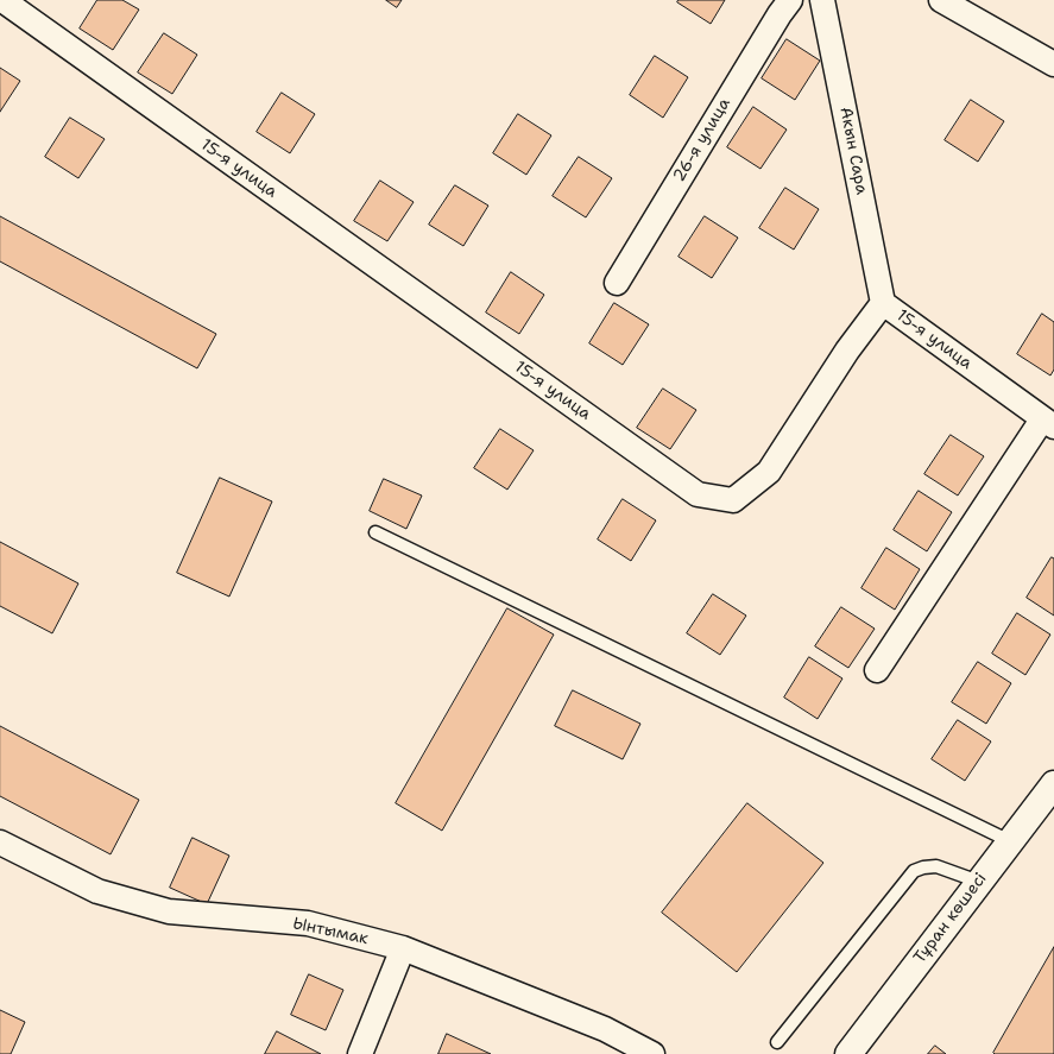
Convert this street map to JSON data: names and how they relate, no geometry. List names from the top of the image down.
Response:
{
  "streets": {
    "street": [
      "26-я улица",
      "Акын Сара",
      "15-я улица",
      "Тұран көшесі",
      "Ынтымак"
    ]
  },
  "crossings": [
    ["Акын Сара", "15-я улица"]
  ]
}
